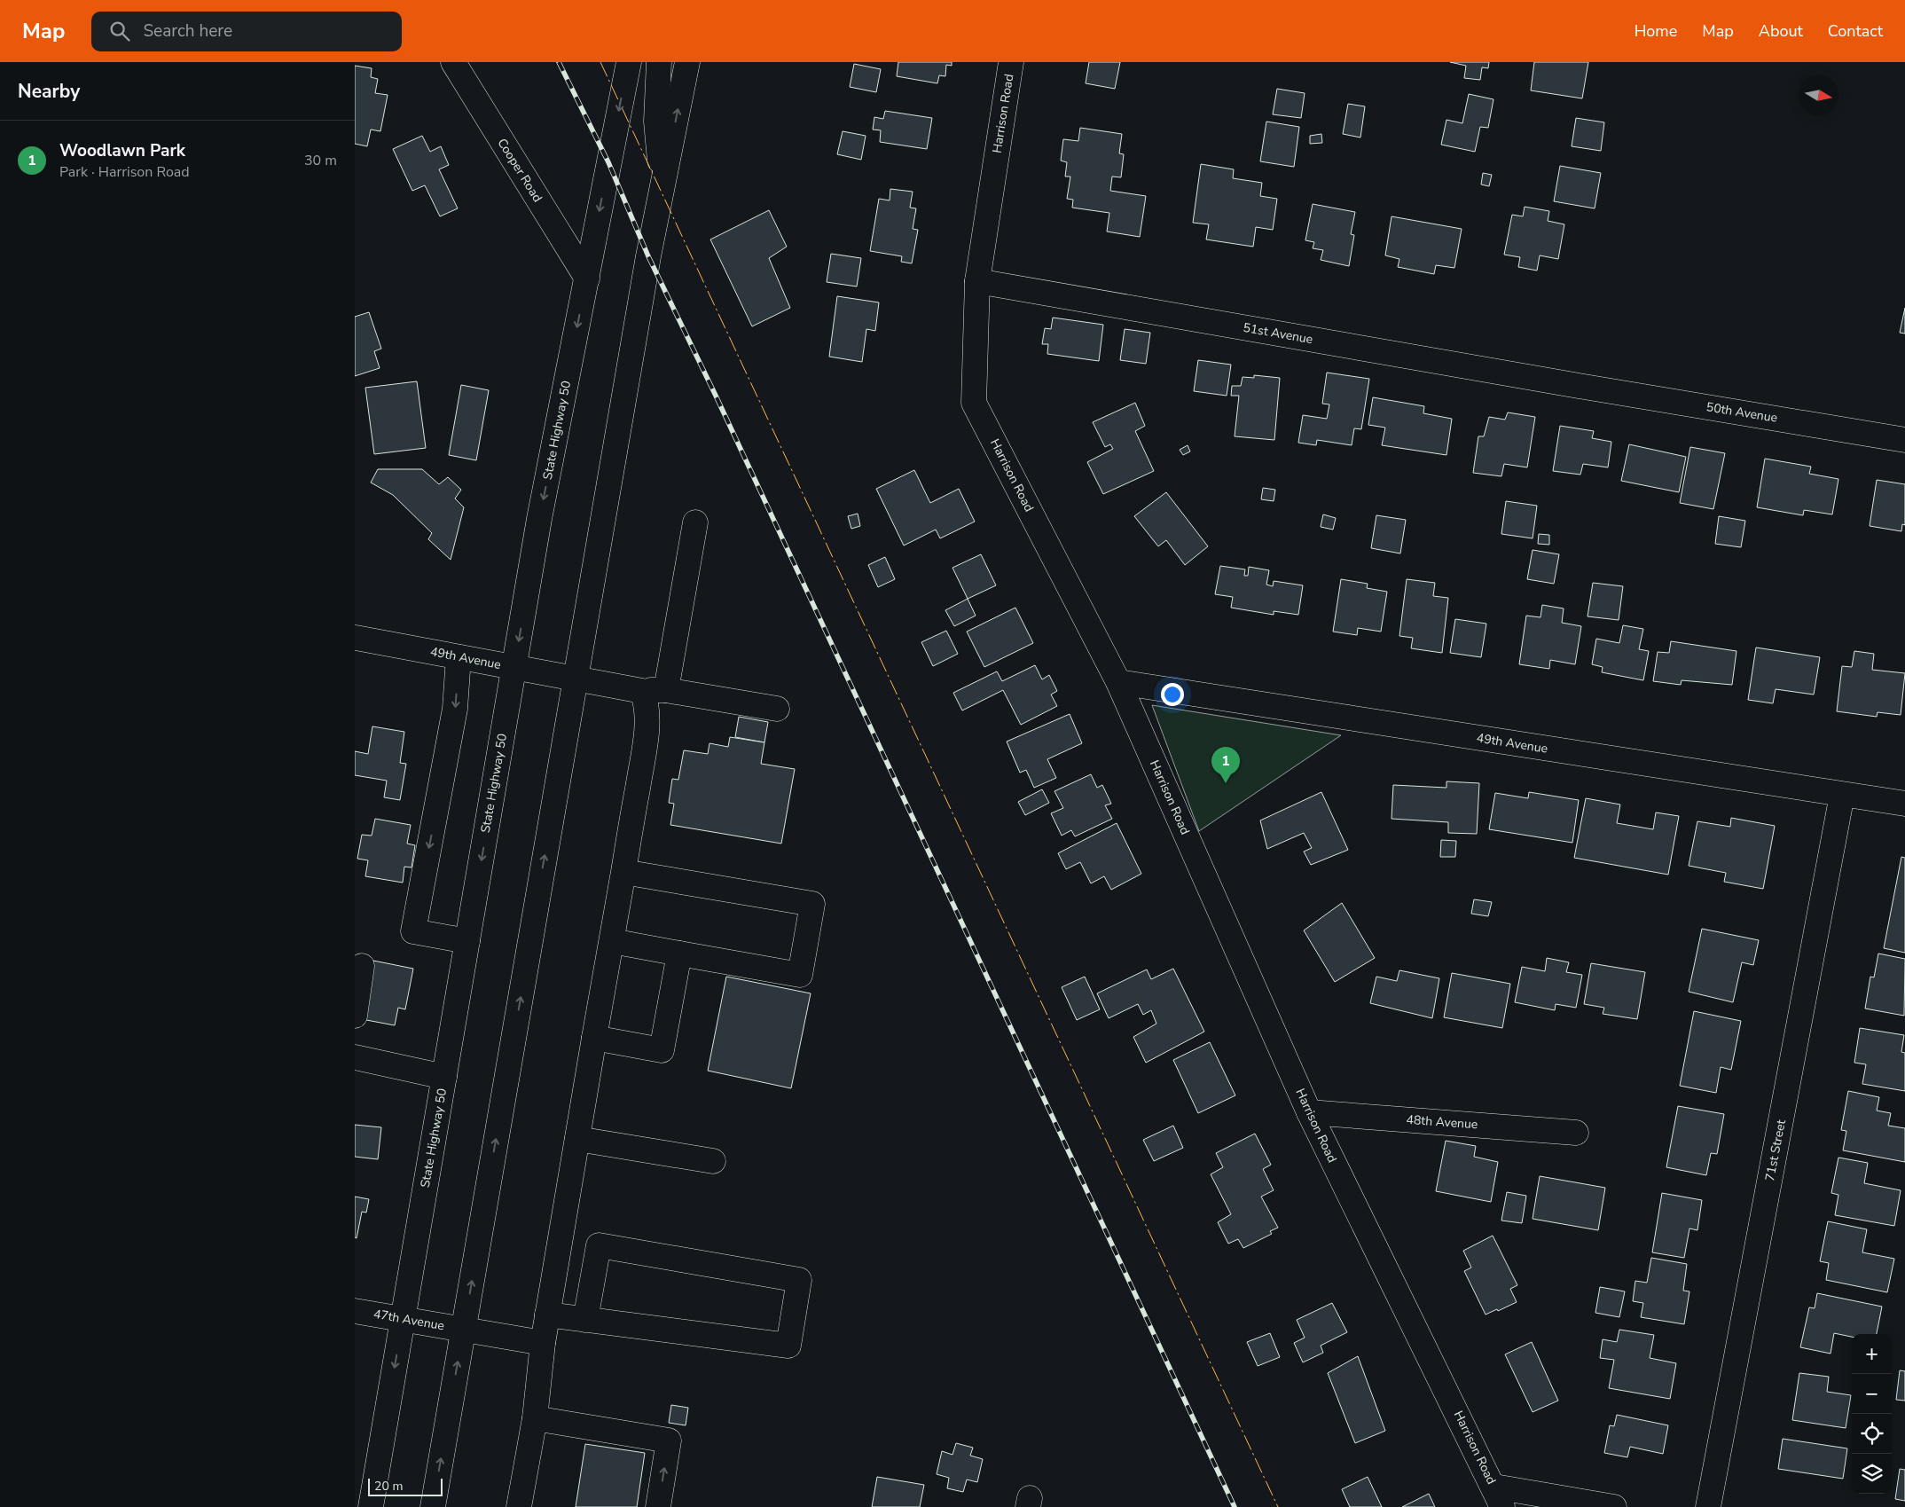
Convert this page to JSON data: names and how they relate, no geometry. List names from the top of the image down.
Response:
{
  "streets": {
    "street": [
      "Harrison Road",
      "Cooper Road",
      "51st Avenue",
      "50th Avenue",
      "State Highway 50",
      "49th Avenue",
      "48th Avenue",
      "71st Street",
      "47th Avenue"
    ]
  },
  "crossings": [
    ["Harrison Road", "51st Avenue"],
    ["Harrison Road", "49th Avenue"],
    ["Harrison Road", "48th Avenue"],
    ["Cooper Road", "State Highway 50"],
    ["51st Avenue", "50th Avenue"],
    ["State Highway 50", "49th Avenue"],
    ["State Highway 50", "47th Avenue"],
    ["49th Avenue", "71st Street"]
  ],
  "scale_bar": "20 m",
  "north": "right",
  "page": {
    "header": "Map",
    "search": "Search here",
    "nav": [
      "Home",
      "Map",
      "About",
      "Contact"
    ],
    "heading": "Nearby",
    "list": [
      {
        "mark": "1",
        "name": "Woodlawn Park",
        "note": "Park · Harrison Road",
        "value": "30 m"
      }
    ],
    "pins": "1",
    "map_buttons": ["+", "−"],
    "scale": "20 m"
  }
}
